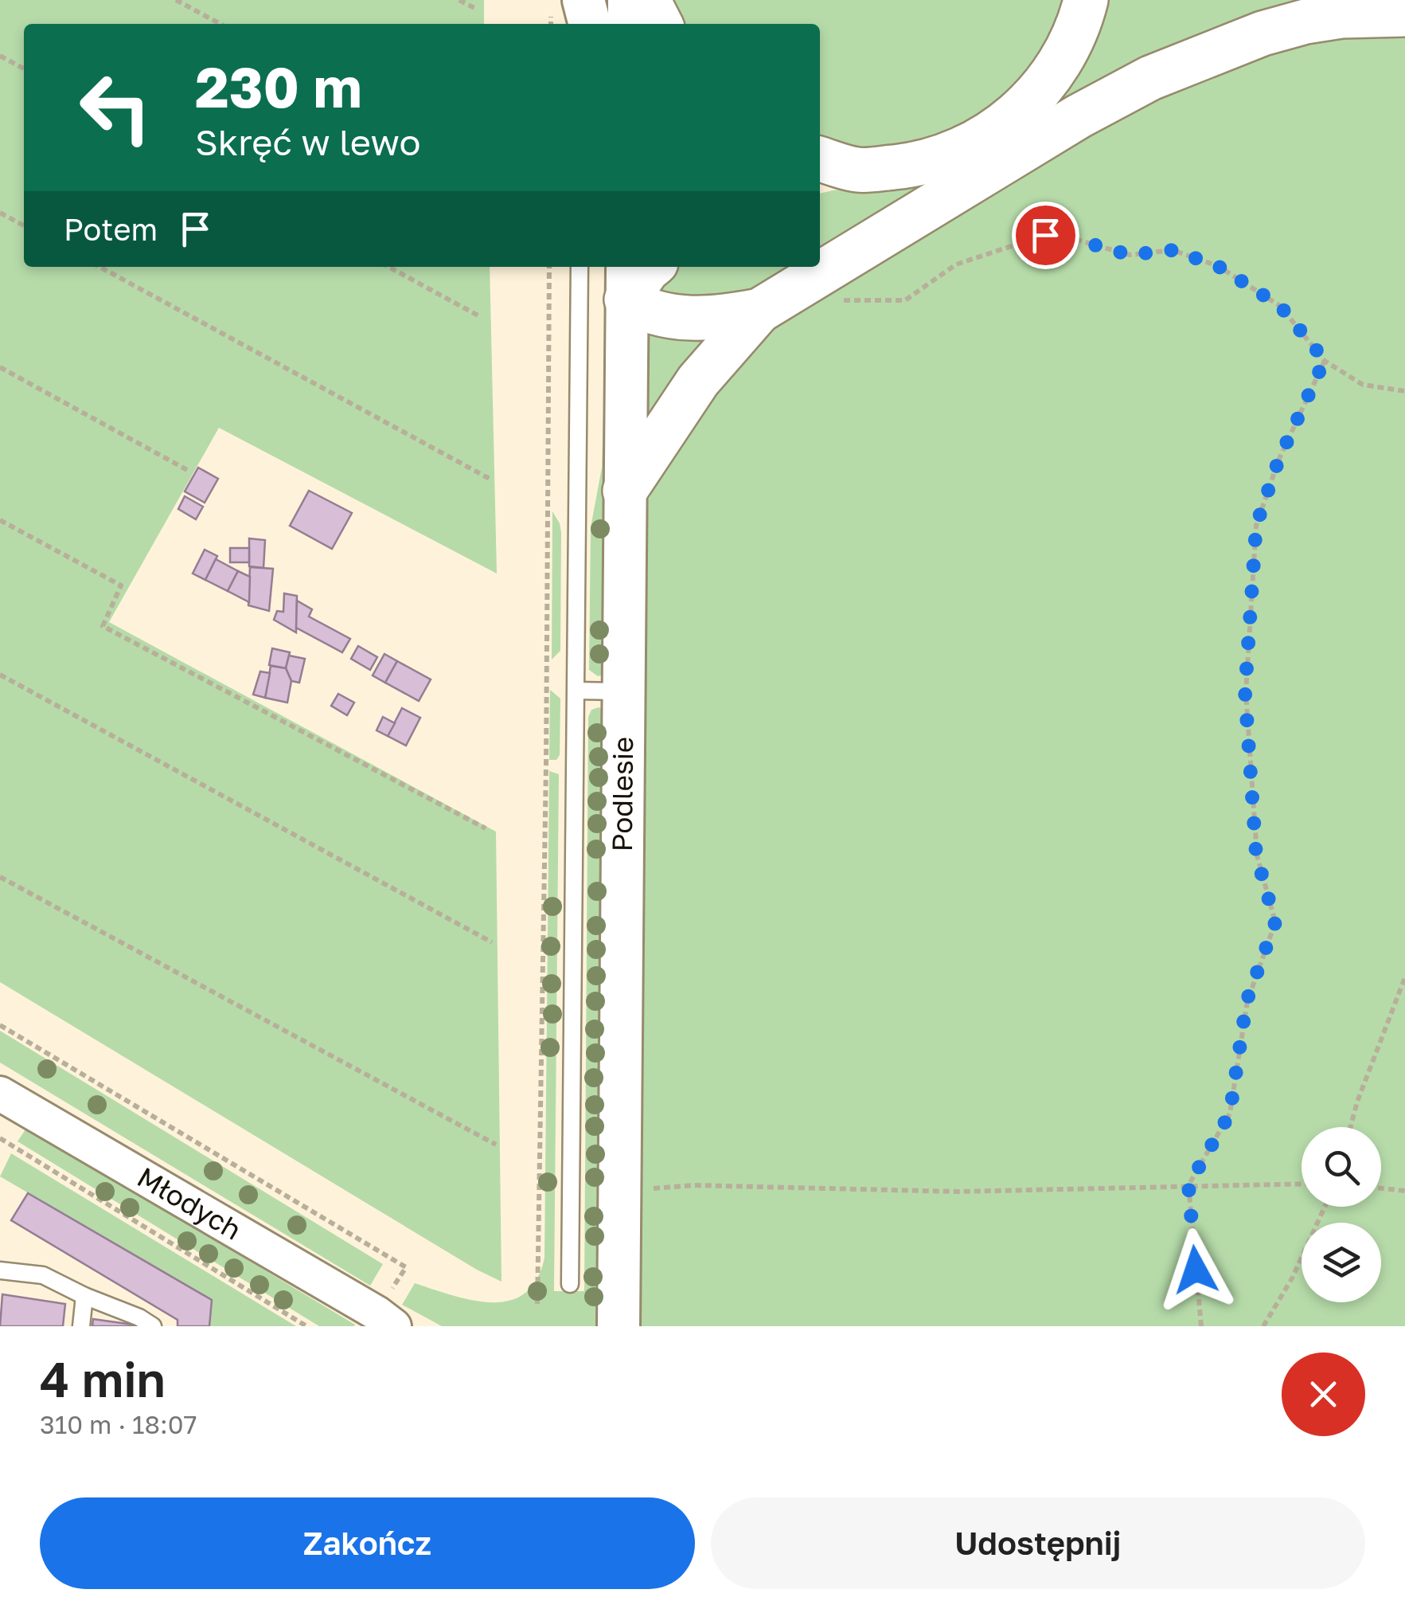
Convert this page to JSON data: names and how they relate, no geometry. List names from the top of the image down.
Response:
{
  "streets": {
    "street": ["Podlesie", "Młodych"]
  },
  "page": {
    "turn": ["230 m", "Skręć w lewo"],
    "then": "Potem",
    "heading": ["4 min", "310 m · 18:07"],
    "buttons": ["Zakończ", "Udostępnij"]
  }
}
